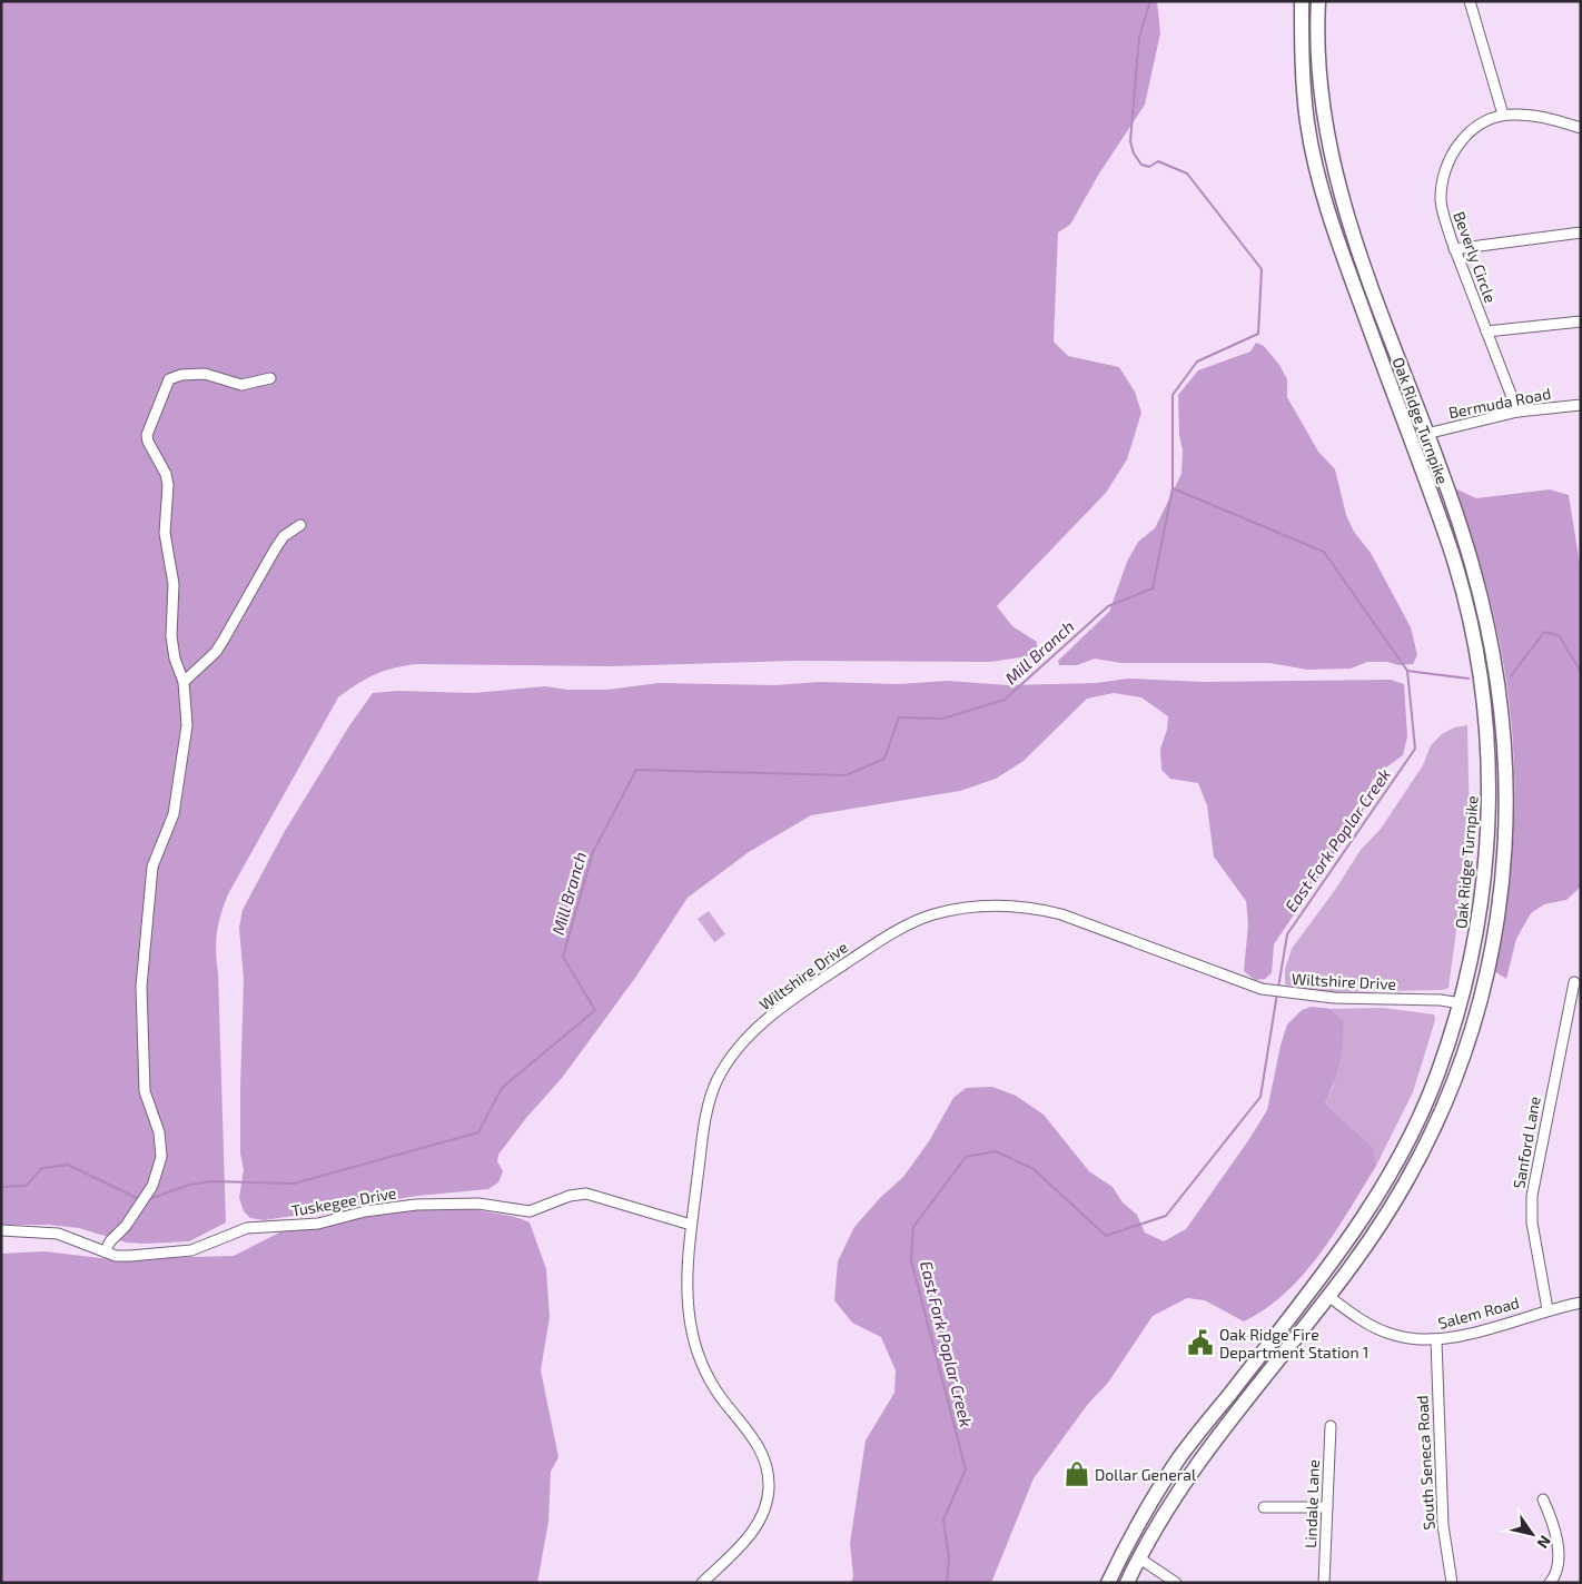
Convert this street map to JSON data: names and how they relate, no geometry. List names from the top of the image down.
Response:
{
  "streets": {
    "highway": ["Oak Ridge Turnpike"],
    "street": [
      "Beverly Circle",
      "Bermuda Road",
      "Wiltshire Drive",
      "Sanford Lane",
      "Tuskegee Drive",
      "Salem Road",
      "South Seneca Road",
      "Lindale Lane"
    ]
  },
  "crossings": [
    ["Beverly Circle", "Bermuda Road"],
    ["Bermuda Road", "Oak Ridge Turnpike"],
    ["Oak Ridge Turnpike", "Wiltshire Drive"],
    ["Oak Ridge Turnpike", "Salem Road"],
    ["Wiltshire Drive", "Tuskegee Drive"],
    ["Sanford Lane", "Salem Road"],
    ["Salem Road", "South Seneca Road"]
  ],
  "water": ["Mill Branch", "East Fork Poplar Creek"],
  "places": {
    "public building": ["Oak Ridge Fire Department Station 1"],
    "shop": ["Dollar General"]
  },
  "north": "bottom right"
}
